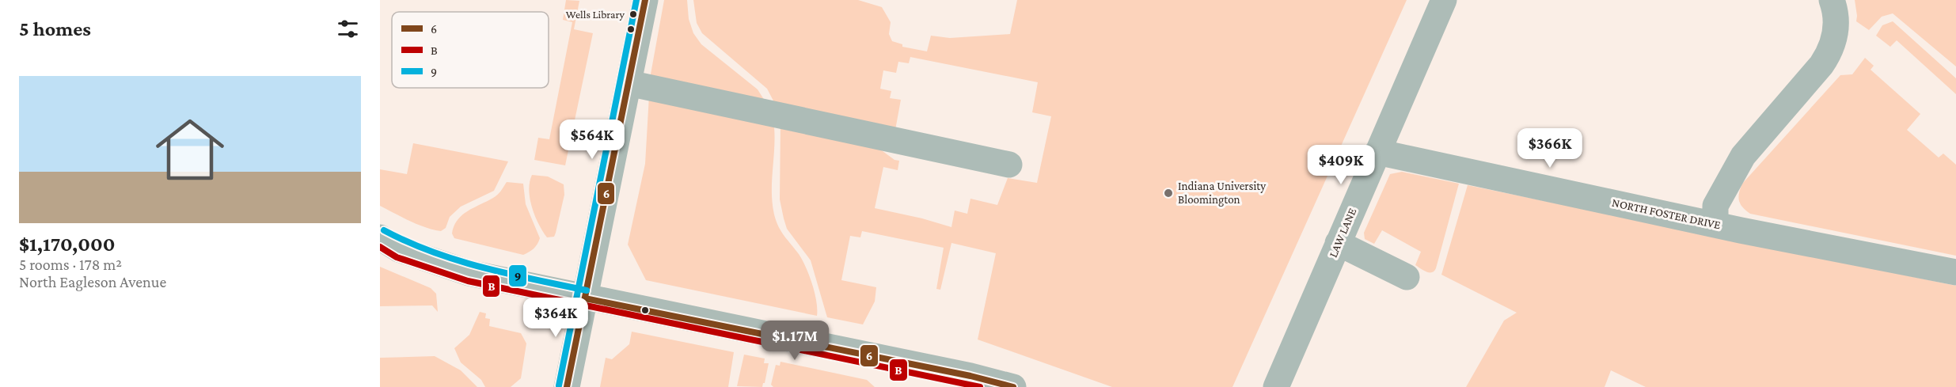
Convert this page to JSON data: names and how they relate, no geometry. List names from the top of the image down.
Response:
{
  "streets": {
    "street": ["NORTH FOSTER DRIVE", "LAW LANE"]
  },
  "crossings": [
    ["NORTH FOSTER DRIVE", "LAW LANE"]
  ],
  "places": ["Wells Library", "Indiana University Bloomington"],
  "lines": ["transit line 6", "transit line 9", "transit line B"],
  "legend": ["6", "B", "9"],
  "page": {
    "heading": "5 homes",
    "list": [
      {
        "name": "$1,170,000",
        "note": "5 rooms · 178 m² · North Eagleson Avenue"
      }
    ],
    "price": [
      "$564K",
      "$366K",
      "$409K",
      "$364K",
      "$1.17M"
    ]
  }
}
